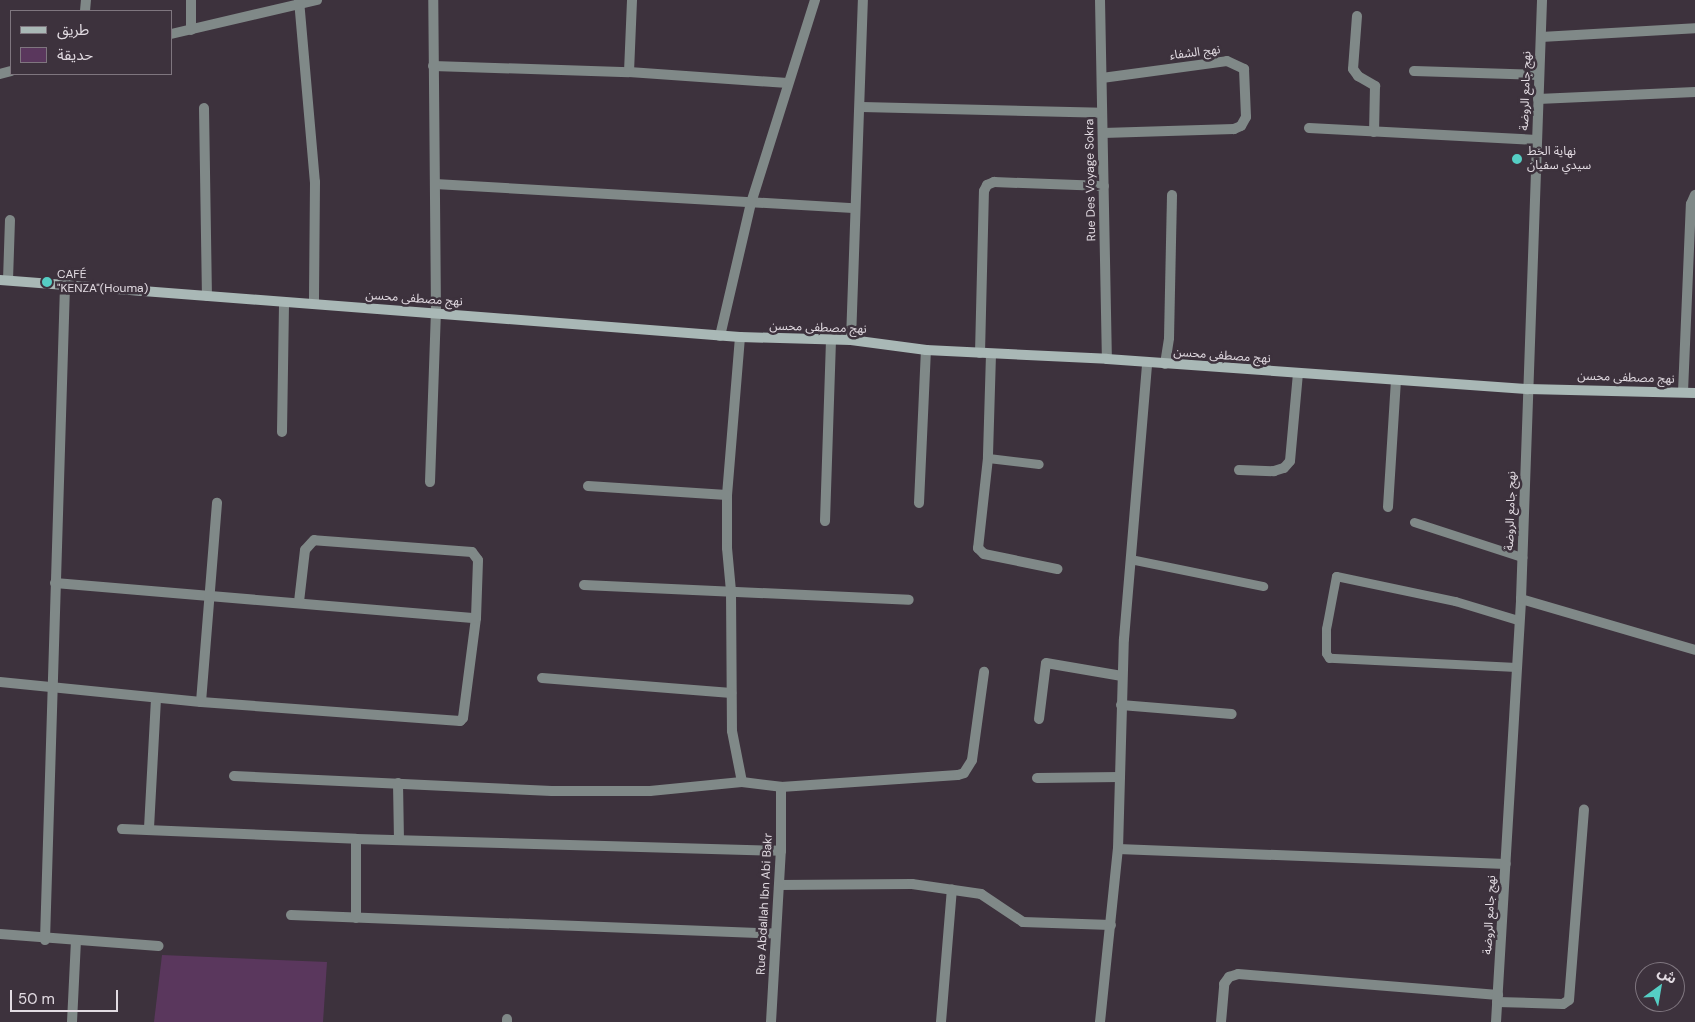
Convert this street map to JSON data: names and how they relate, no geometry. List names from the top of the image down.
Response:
{
  "streets": {
    "main road": ["نهج مصطفى محسن"],
    "street": [
      "نهج الشفاء",
      "نهج جامع الروضة",
      "Rue Des Voyage Sokra",
      "Rue Abdallah Ibn Abi Bakr"
    ]
  },
  "crossings": [
    ["نهج الشفاء", "Rue Des Voyage Sokra"],
    ["نهج جامع الروضة", "نهج مصطفى محسن"],
    ["Rue Des Voyage Sokra", "نهج مصطفى محسن"]
  ],
  "places": ["نهاية الخط سيدي سفيان", "CAFÉ \"KENZA\"(Houma)"],
  "legend": ["طريق", "حديقة"],
  "scale_bar": "50 m",
  "north": "top right"
}
